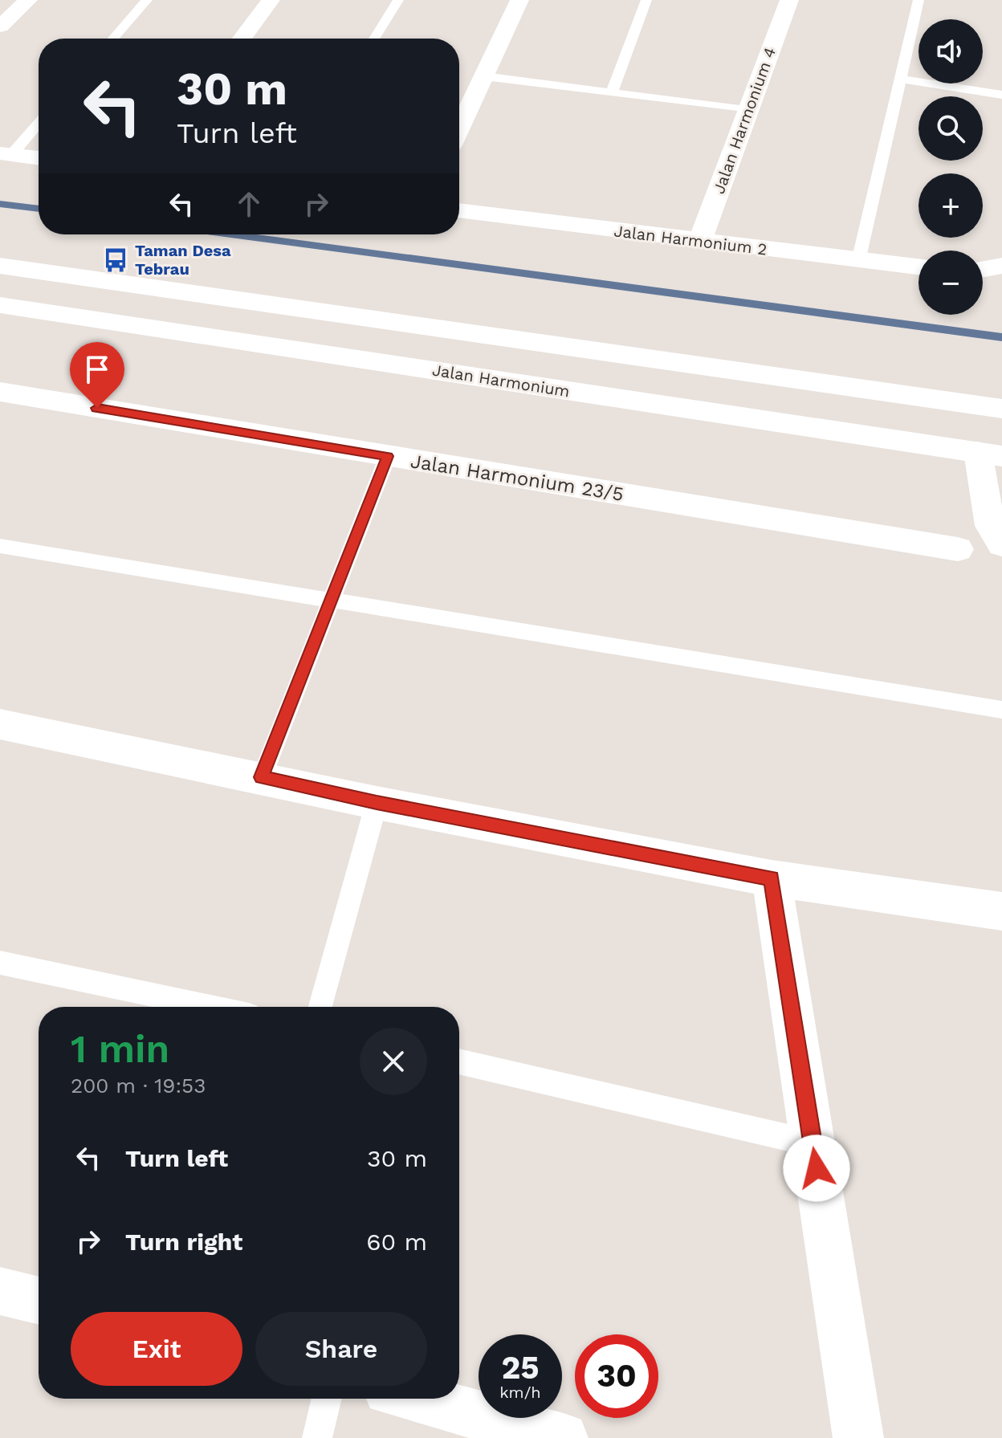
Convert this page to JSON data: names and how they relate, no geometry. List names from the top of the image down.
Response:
{
  "streets": {
    "street": [
      "Jalan Harmonium 4",
      "Jalan Harmonium 2",
      "Jalan Harmonium",
      "Jalan Harmonium 23/5"
    ]
  },
  "crossings": [
    ["Jalan Harmonium 4", "Jalan Harmonium 2"]
  ],
  "places": {
    "bus stop": ["Taman Desa Tebrau"]
  },
  "page": {
    "map_buttons": ["+", "−"],
    "turn": ["30 m", "Turn left"],
    "heading": ["1 min", "200 m · 19:53"],
    "list": [
      {
        "name": "Turn left",
        "value": "30 m"
      },
      {
        "name": "Turn right",
        "value": "60 m"
      }
    ],
    "buttons": ["Exit", "Share"],
    "speed": "25 km/h",
    "limit": "30"
  }
}
